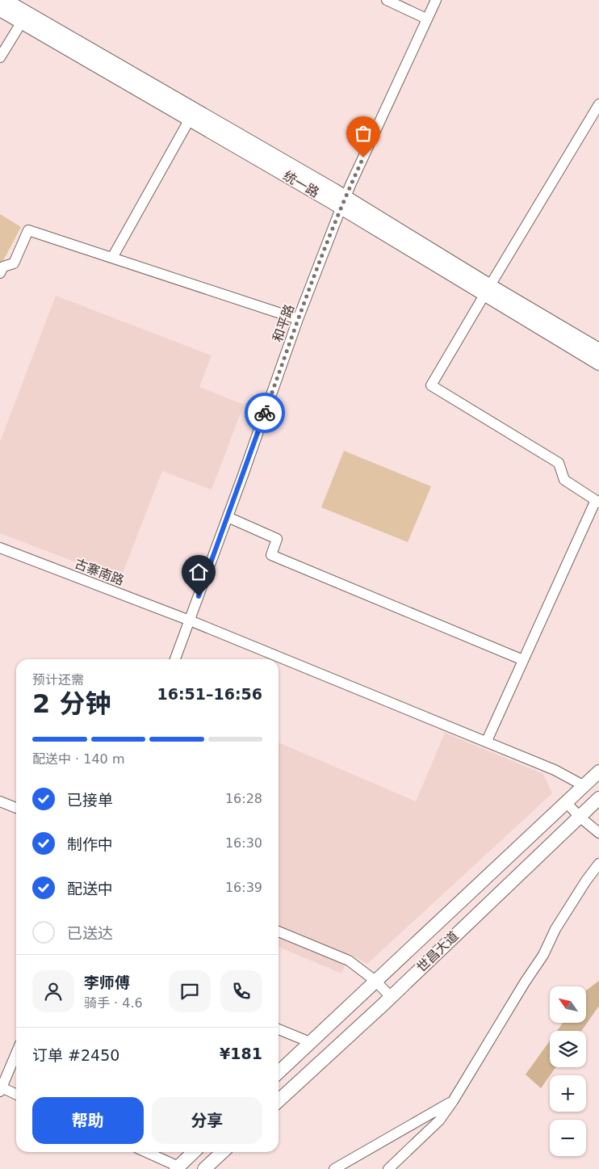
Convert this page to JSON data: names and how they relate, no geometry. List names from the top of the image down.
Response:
{
  "streets": {
    "main road": ["统一路", "世昌大道"],
    "street": ["和平路", "古寨南路"]
  },
  "crossings": [
    ["统一路", "和平路"],
    ["和平路", "古寨南路"],
    ["古寨南路", "世昌大道"]
  ],
  "north": "top left",
  "page": {
    "heading": ["2 分钟", "预计还需", "16:51–16:56"],
    "panel": [
      "李师傅",
      "骑手 · 4.6",
      "订单 #2450",
      "¥181"
    ],
    "bar": "配送中 · 140 m",
    "list": [
      ["已接单", "16:28"],
      ["制作中", "16:30"],
      ["配送中", "16:39"],
      "已送达"
    ],
    "map_buttons": ["+", "−"],
    "buttons": ["帮助", "分享"]
  }
}
